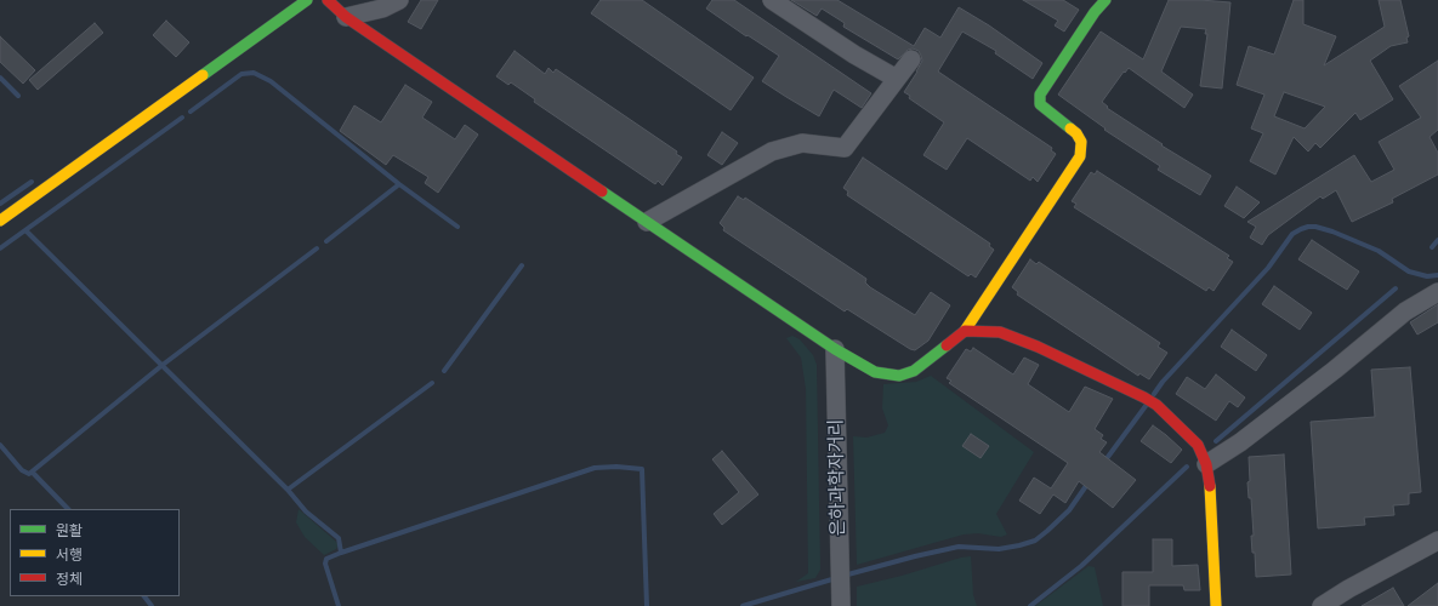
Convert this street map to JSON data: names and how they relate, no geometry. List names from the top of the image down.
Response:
{
  "streets": {
    "street": ["은하과학자거리"]
  },
  "legend": ["원활", "서행", "정체"]
}
